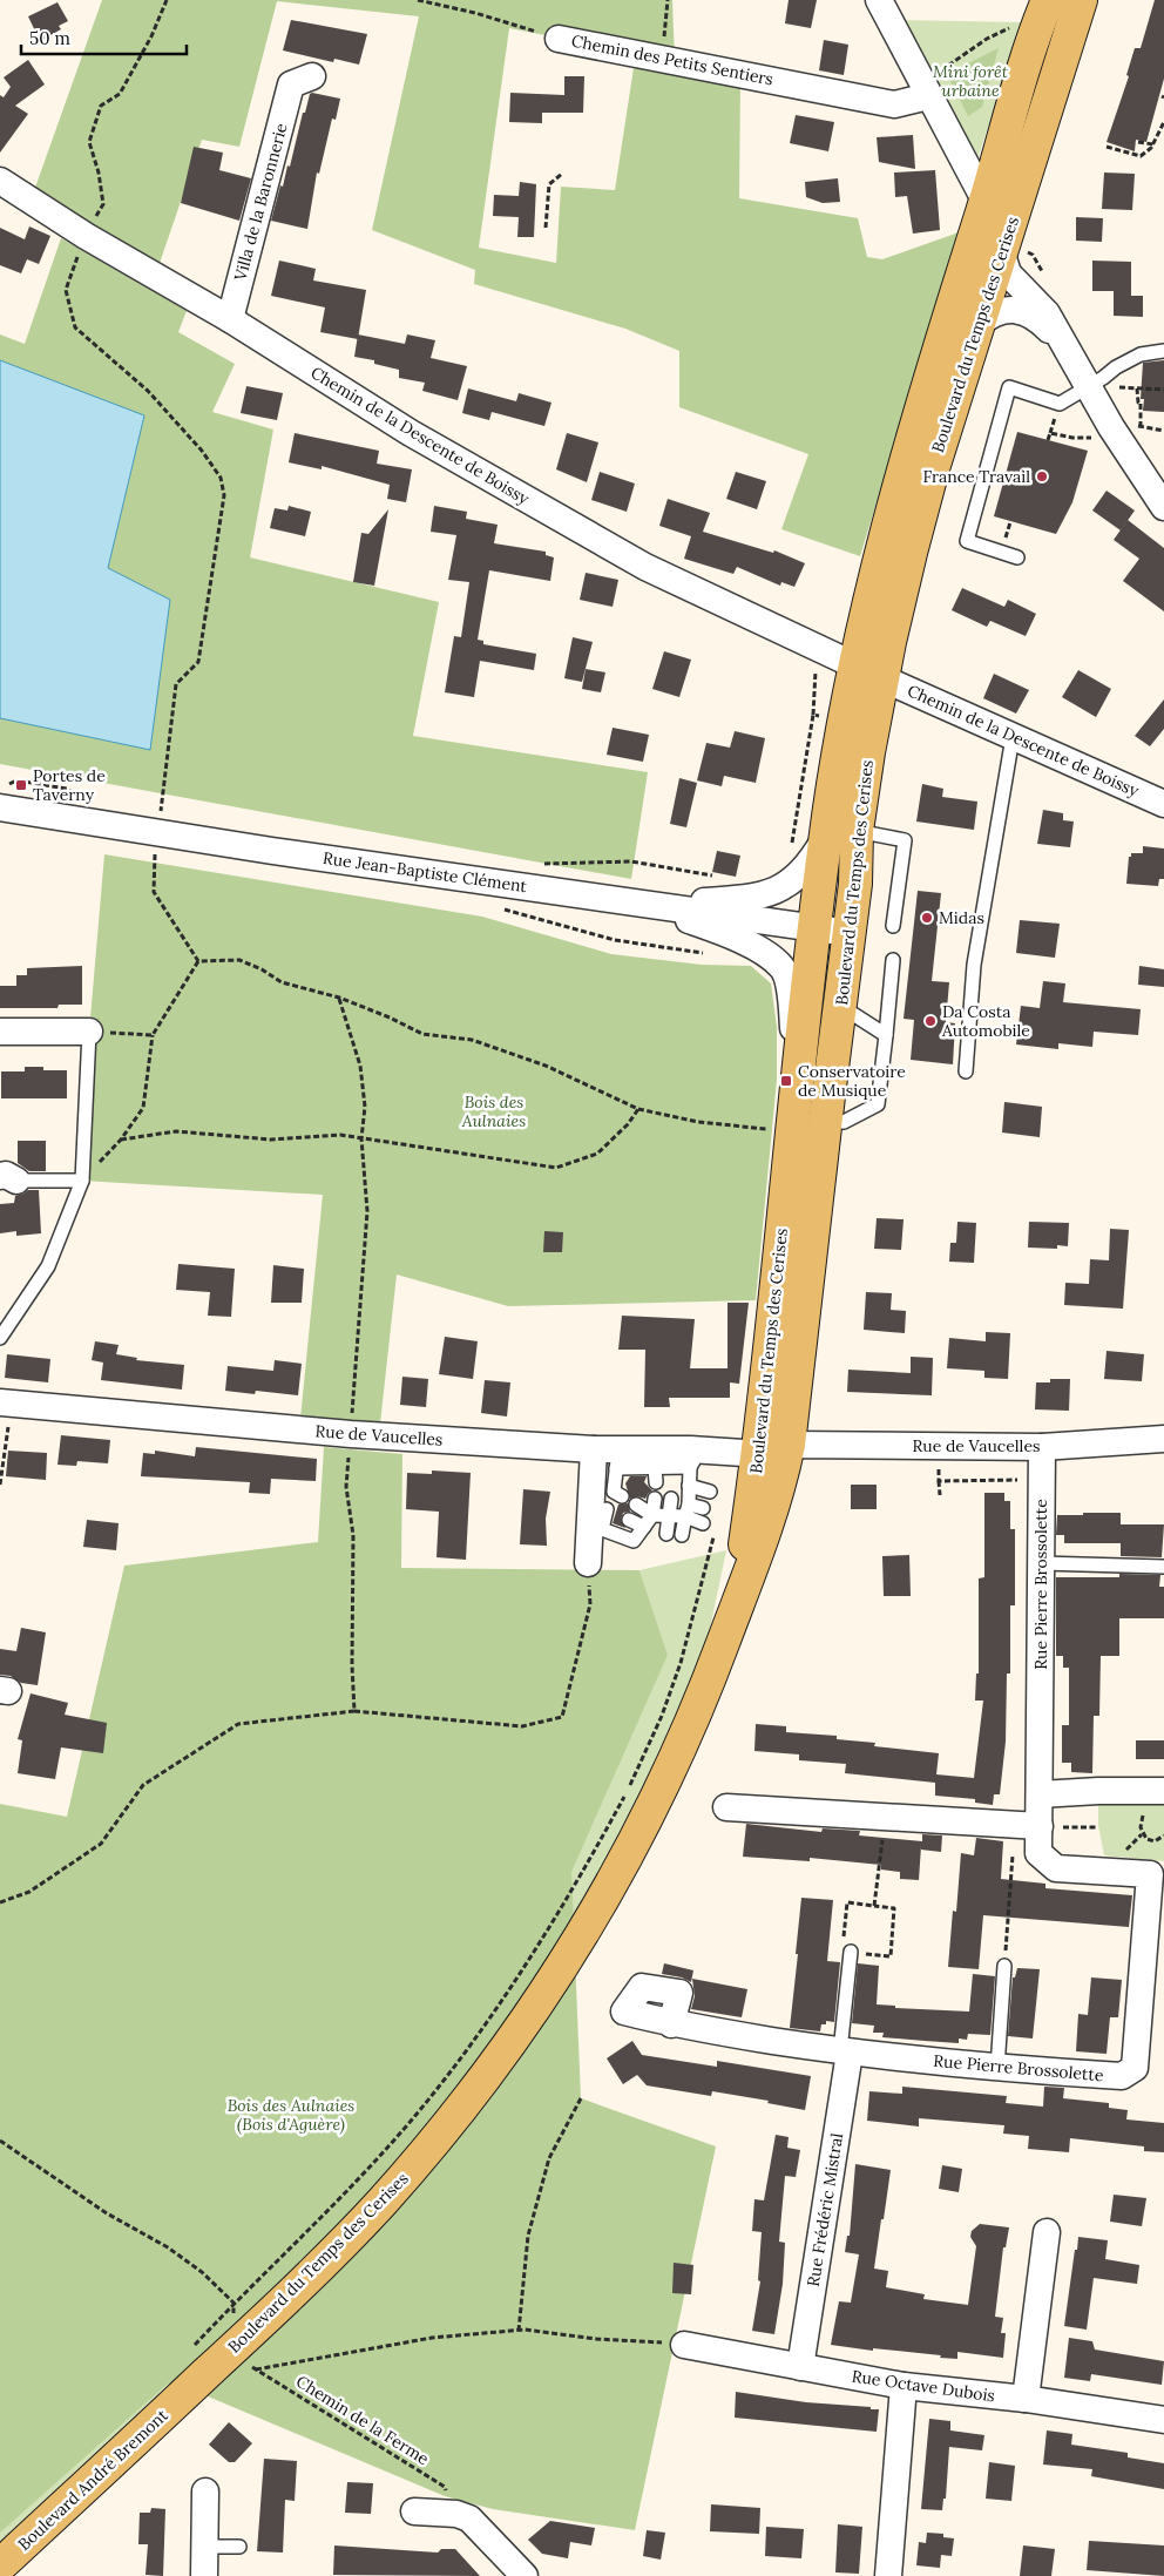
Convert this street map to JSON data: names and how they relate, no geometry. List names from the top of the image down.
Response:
{
  "streets": {
    "main road": ["Boulevard du Temps des Cerises", "Boulevard André Bremont"],
    "street": [
      "Chemin des Petits Sentiers",
      "Villa de la Baronnerie",
      "Chemin de la Descente de Boissy",
      "Rue Jean-Baptiste Clément",
      "Rue de Vaucelles",
      "Rue Pierre Brossolette",
      "Rue Frédéric Mistral",
      "Rue Octave Dubois"
    ],
    "path": ["Chemin de la Ferme"]
  },
  "crossings": [
    ["Villa de la Baronnerie", "Chemin de la Descente de Boissy"],
    ["Boulevard du Temps des Cerises", "Chemin de la Descente de Boissy"],
    ["Boulevard du Temps des Cerises", "Rue Jean-Baptiste Clément"],
    ["Boulevard du Temps des Cerises", "Rue de Vaucelles"],
    ["Boulevard du Temps des Cerises", "Boulevard André Bremont"],
    ["Rue de Vaucelles", "Rue Pierre Brossolette"],
    ["Rue Pierre Brossolette", "Rue Frédéric Mistral"],
    ["Rue Frédéric Mistral", "Rue Octave Dubois"]
  ],
  "parks": ["Mini forêt urbaine", "Bois des Aulnaies", "Bois des Aulnaies (Bois d'Aguère)"],
  "places": {
    "other": ["France Travail", "Midas", "Da Costa Automobile"],
    "transit": ["Portes de Taverny", "Conservatoire de Musique"]
  },
  "scale_bar": "50 m"
}
